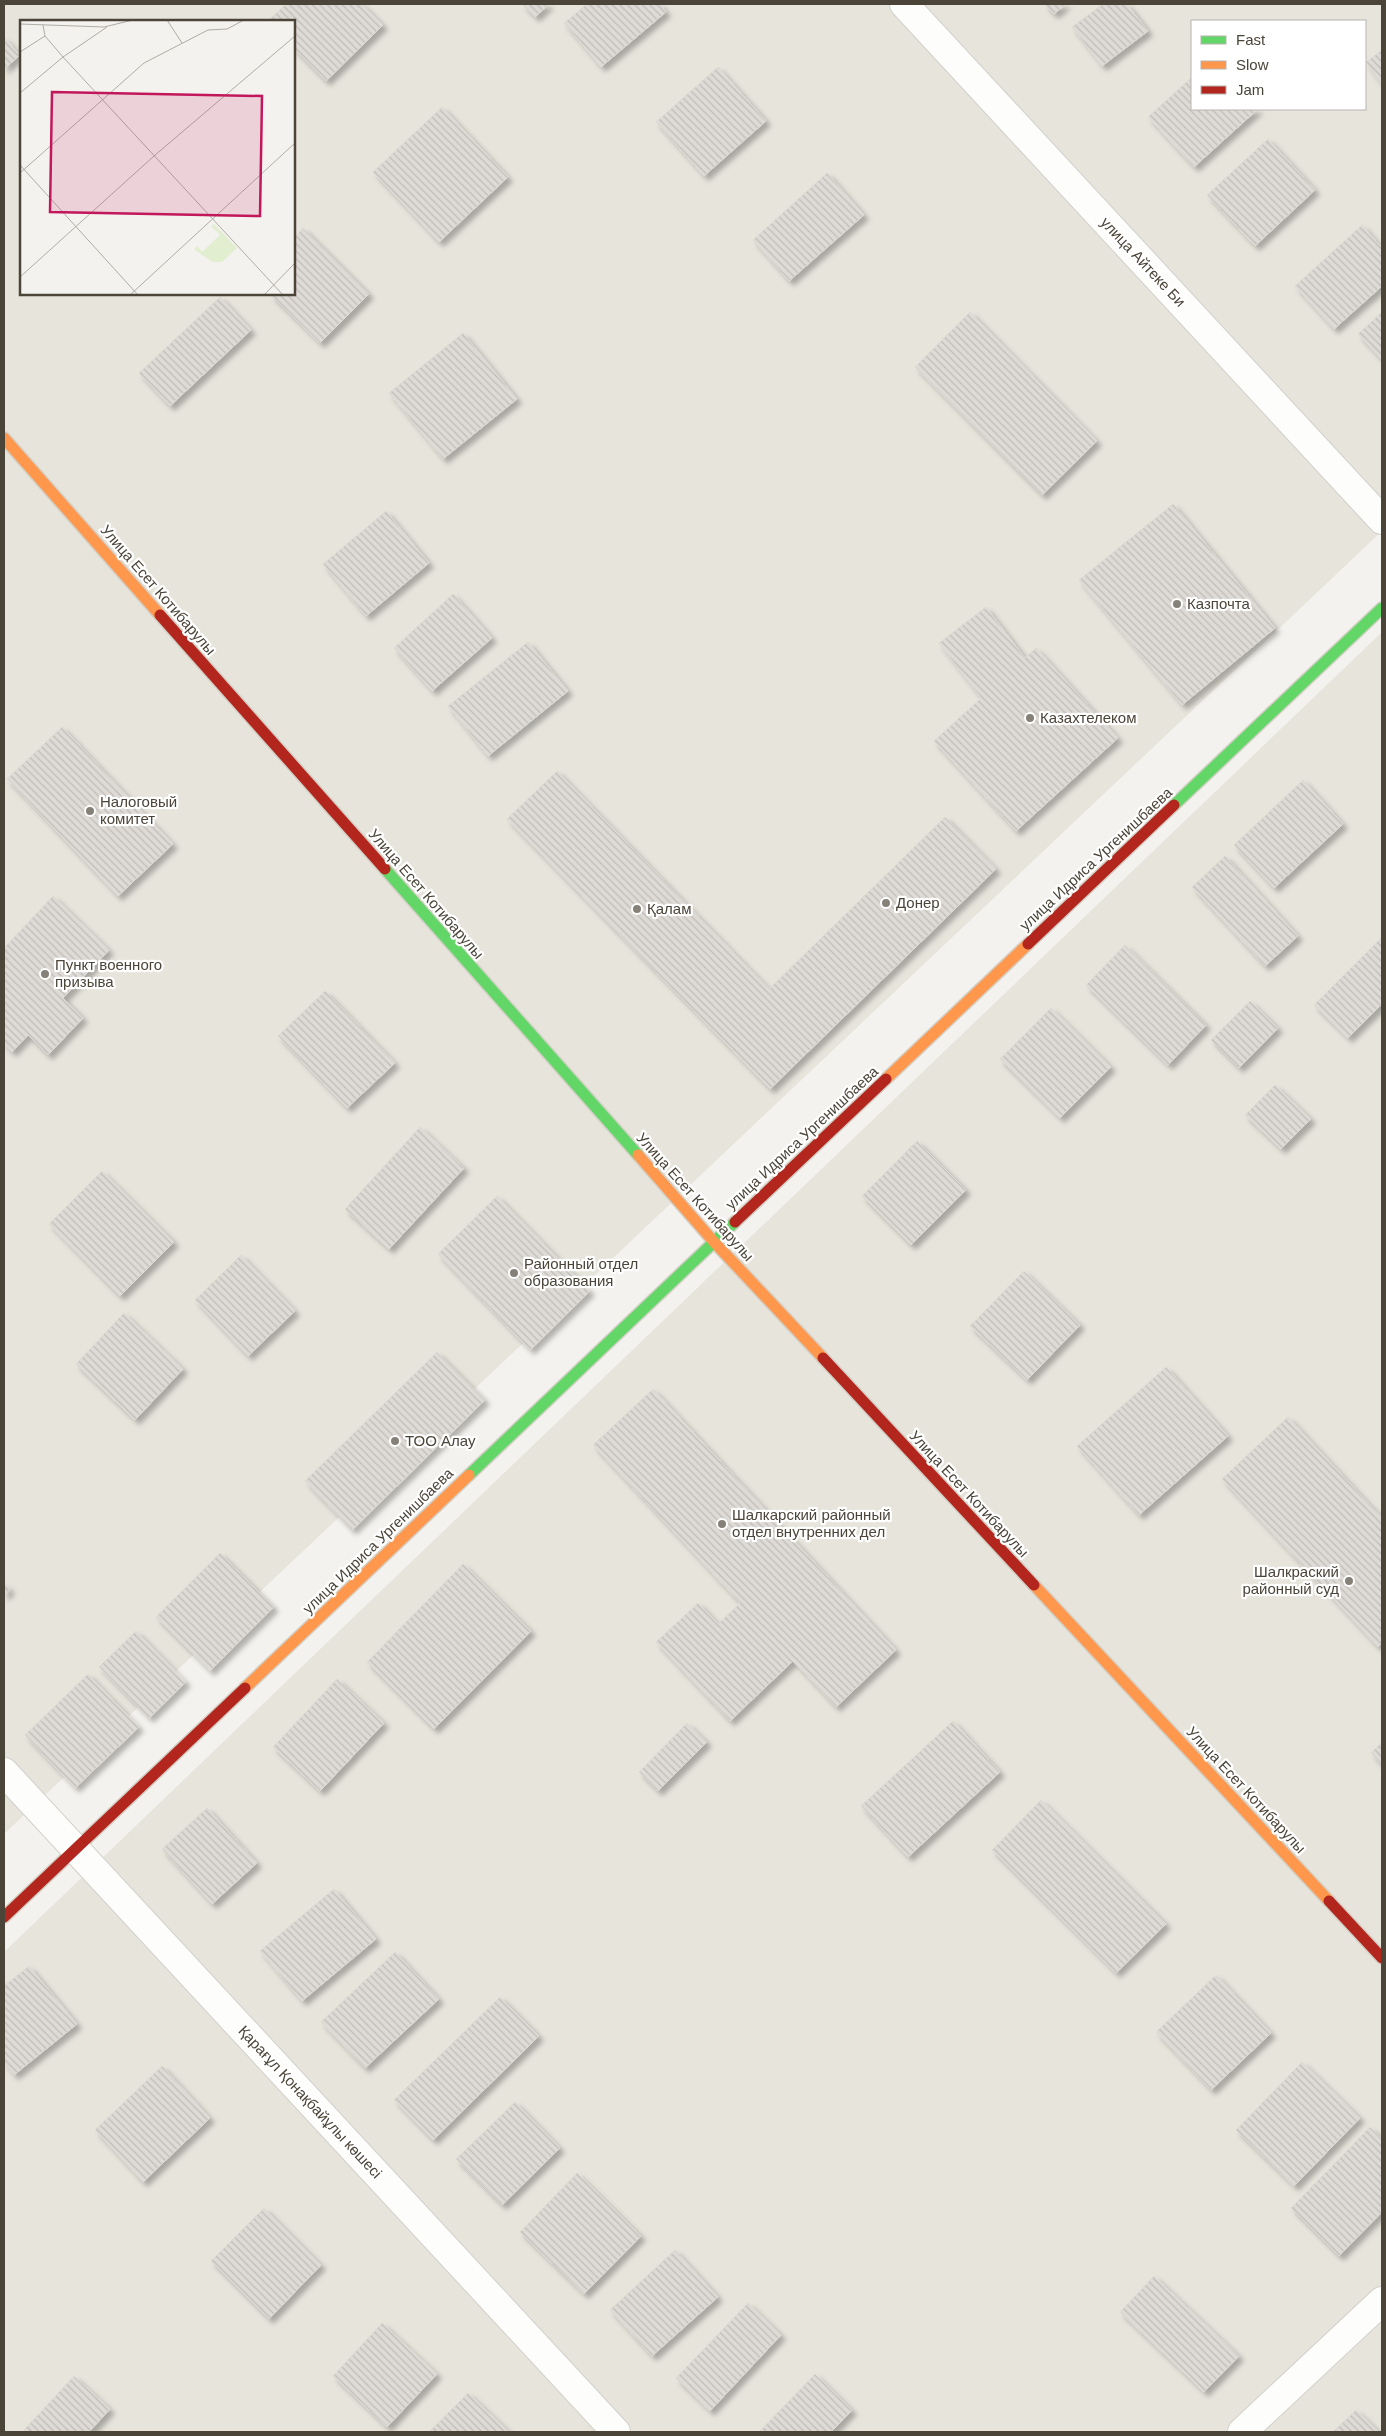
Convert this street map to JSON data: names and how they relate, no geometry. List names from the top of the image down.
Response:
{
  "streets": {
    "main road": ["Улица Есет Котибарулы", "улица Идриса Ургенишбаева"],
    "street": ["улица Айтеке Би", "Қарағұл Қонақбайұлы көшесі"]
  },
  "crossings": [
    ["Улица Есет Котибарулы", "улица Идриса Ургенишбаева"],
    ["улица Идриса Ургенишбаева", "Қарағұл Қонақбайұлы көшесі"]
  ],
  "places": [
    "Казпочта",
    "Казахтелеком",
    "Налоговый комитет",
    "Донер",
    "Қалам",
    "Пункт военного призыва",
    "Районный отдел образования",
    "ТОО Алау",
    "Шалкарский районный отдел внутренних дел",
    "Шалкраский районный суд"
  ],
  "legend": ["Fast", "Slow", "Jam"]
}
